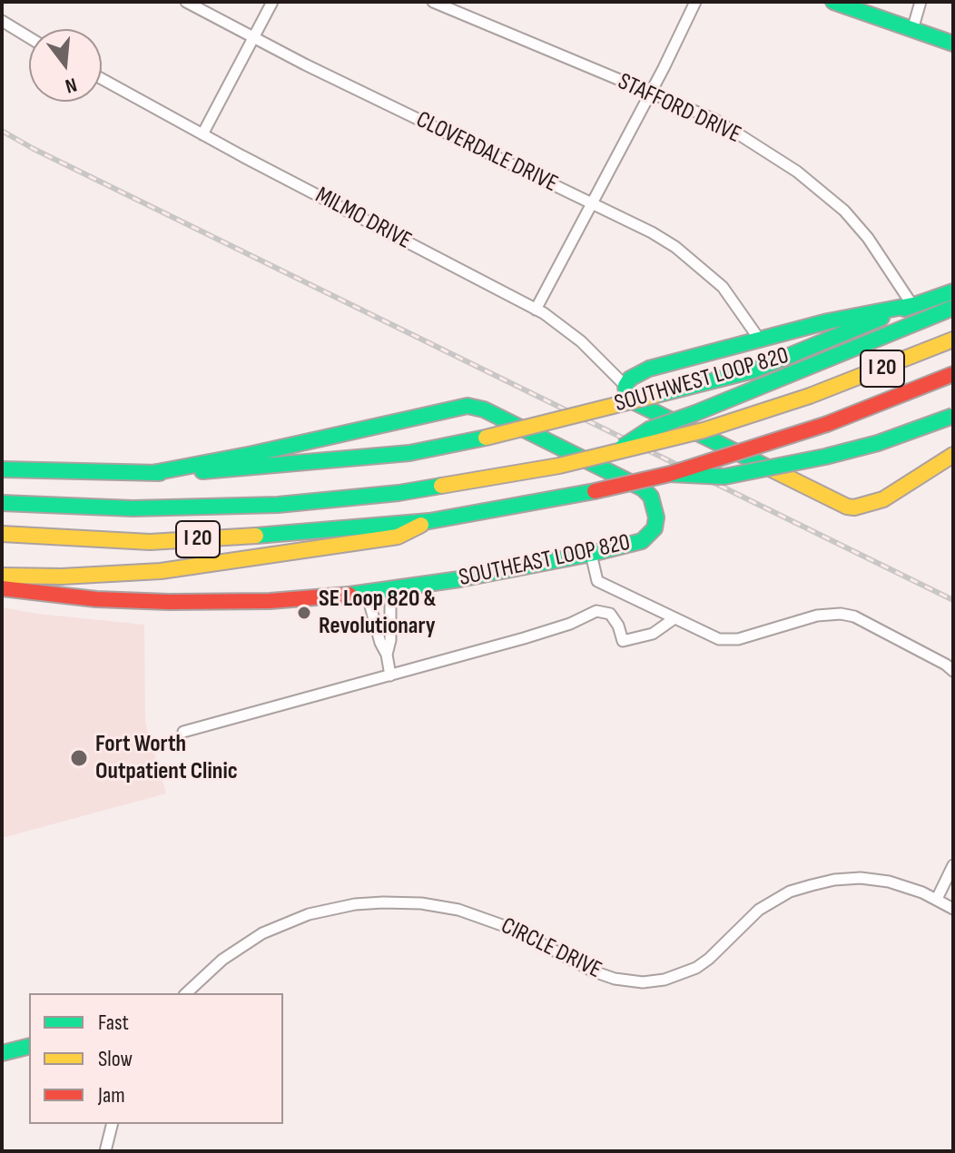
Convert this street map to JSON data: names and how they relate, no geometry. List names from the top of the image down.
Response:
{
  "streets": {
    "main road": ["I 20", "SOUTHWEST LOOP 820", "SOUTHEAST LOOP 820"],
    "street": [
      "STAFFORD DRIVE",
      "CLOVERDALE DRIVE",
      "MILMO DRIVE",
      "CIRCLE DRIVE"
    ]
  },
  "crossings": [
    ["STAFFORD DRIVE", "SOUTHWEST LOOP 820"],
    ["SOUTHWEST LOOP 820", "SOUTHEAST LOOP 820"]
  ],
  "places": ["SE Loop 820 & Revolutionary", "Fort Worth Outpatient Clinic"],
  "legend": ["Fast", "Slow", "Jam"],
  "north": "bottom"
}
